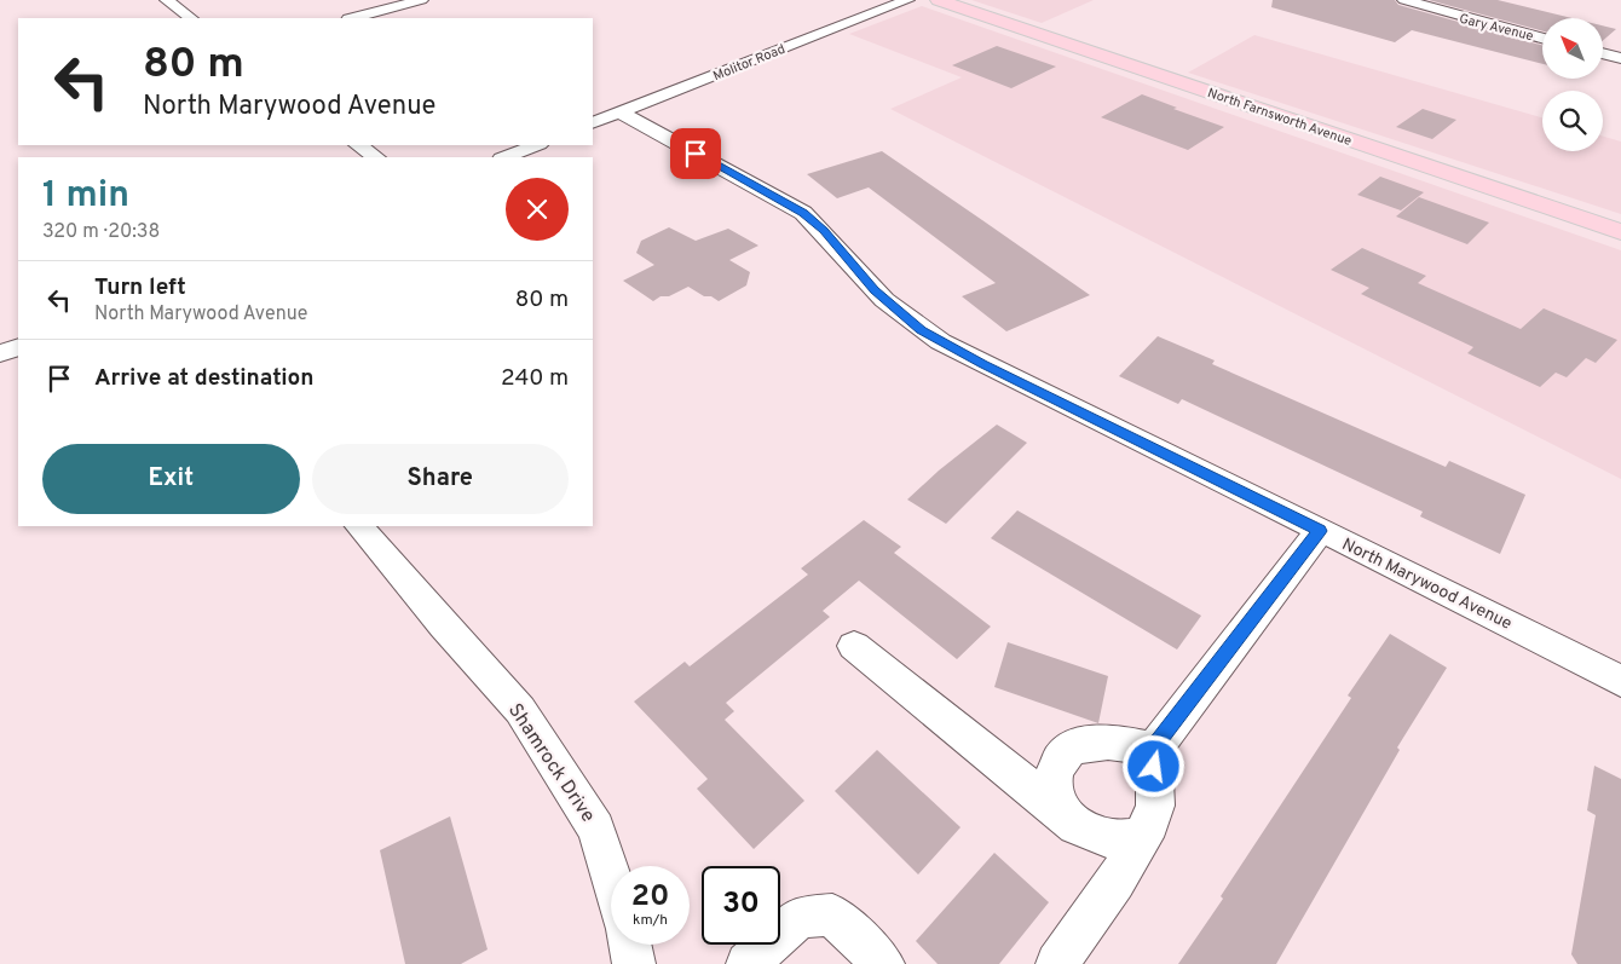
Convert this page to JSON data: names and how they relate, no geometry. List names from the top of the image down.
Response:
{
  "streets": {
    "main road": ["North Farnsworth Avenue"],
    "street": [
      "Gary Avenue",
      "Molitor Road",
      "North Marywood Avenue",
      "Shamrock Drive"
    ]
  },
  "crossings": [
    ["Molitor Road", "North Marywood Avenue"]
  ],
  "north": "top left",
  "page": {
    "turn": ["80 m", "North Marywood Avenue"],
    "heading": ["1 min", "320 m · 20:38"],
    "list": [
      {
        "name": "Turn left",
        "note": "North Marywood Avenue",
        "value": "80 m"
      },
      {
        "name": "Arrive at destination",
        "value": "240 m"
      }
    ],
    "buttons": ["Exit", "Share"],
    "speed": "20 km/h",
    "limit": "30"
  }
}
